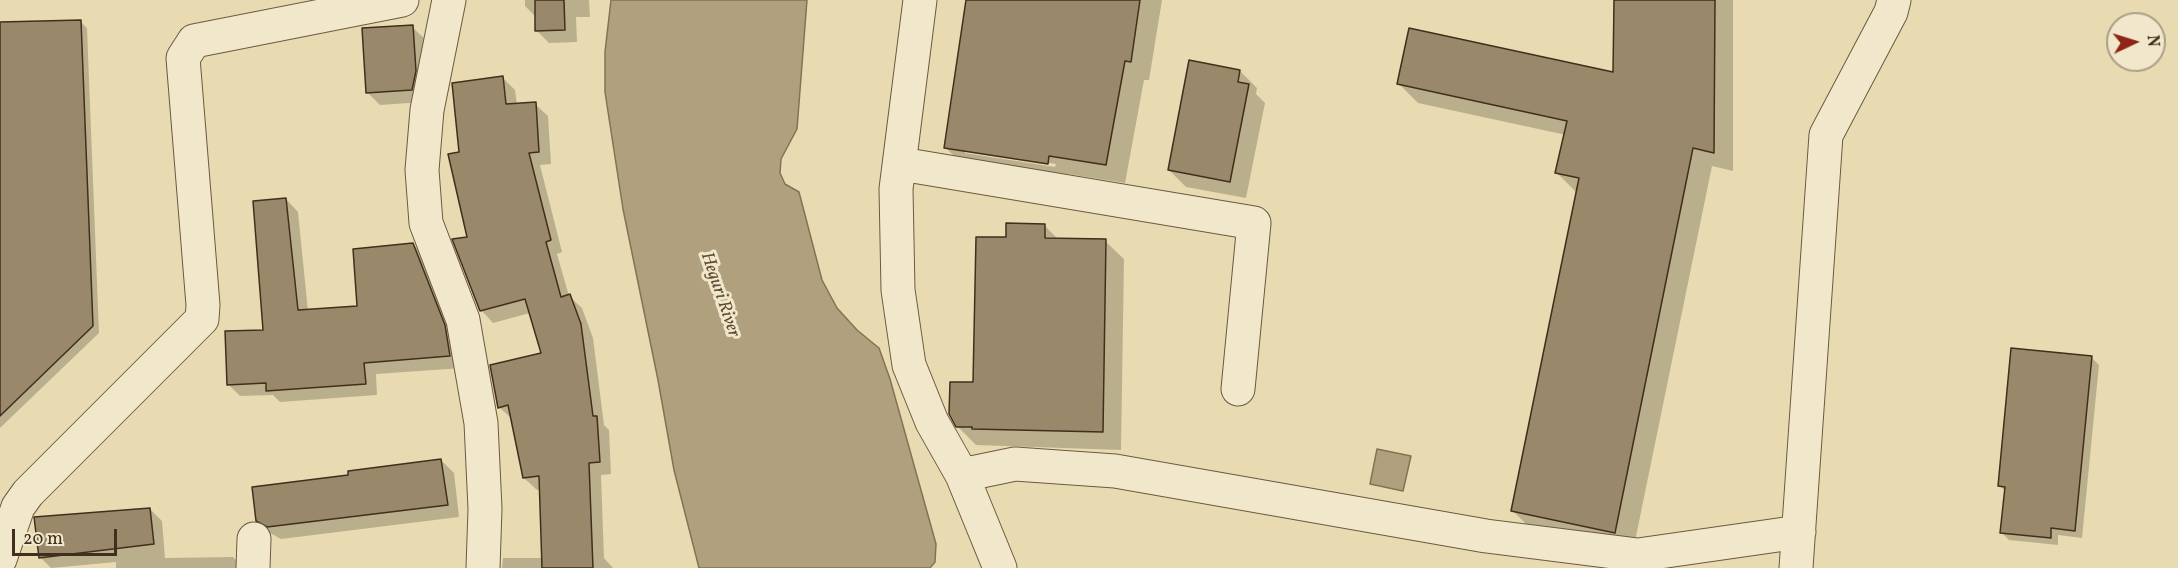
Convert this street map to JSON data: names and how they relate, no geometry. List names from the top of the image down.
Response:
{
  "water": ["Heguri River"],
  "scale_bar": "20 m",
  "north": "right"
}
